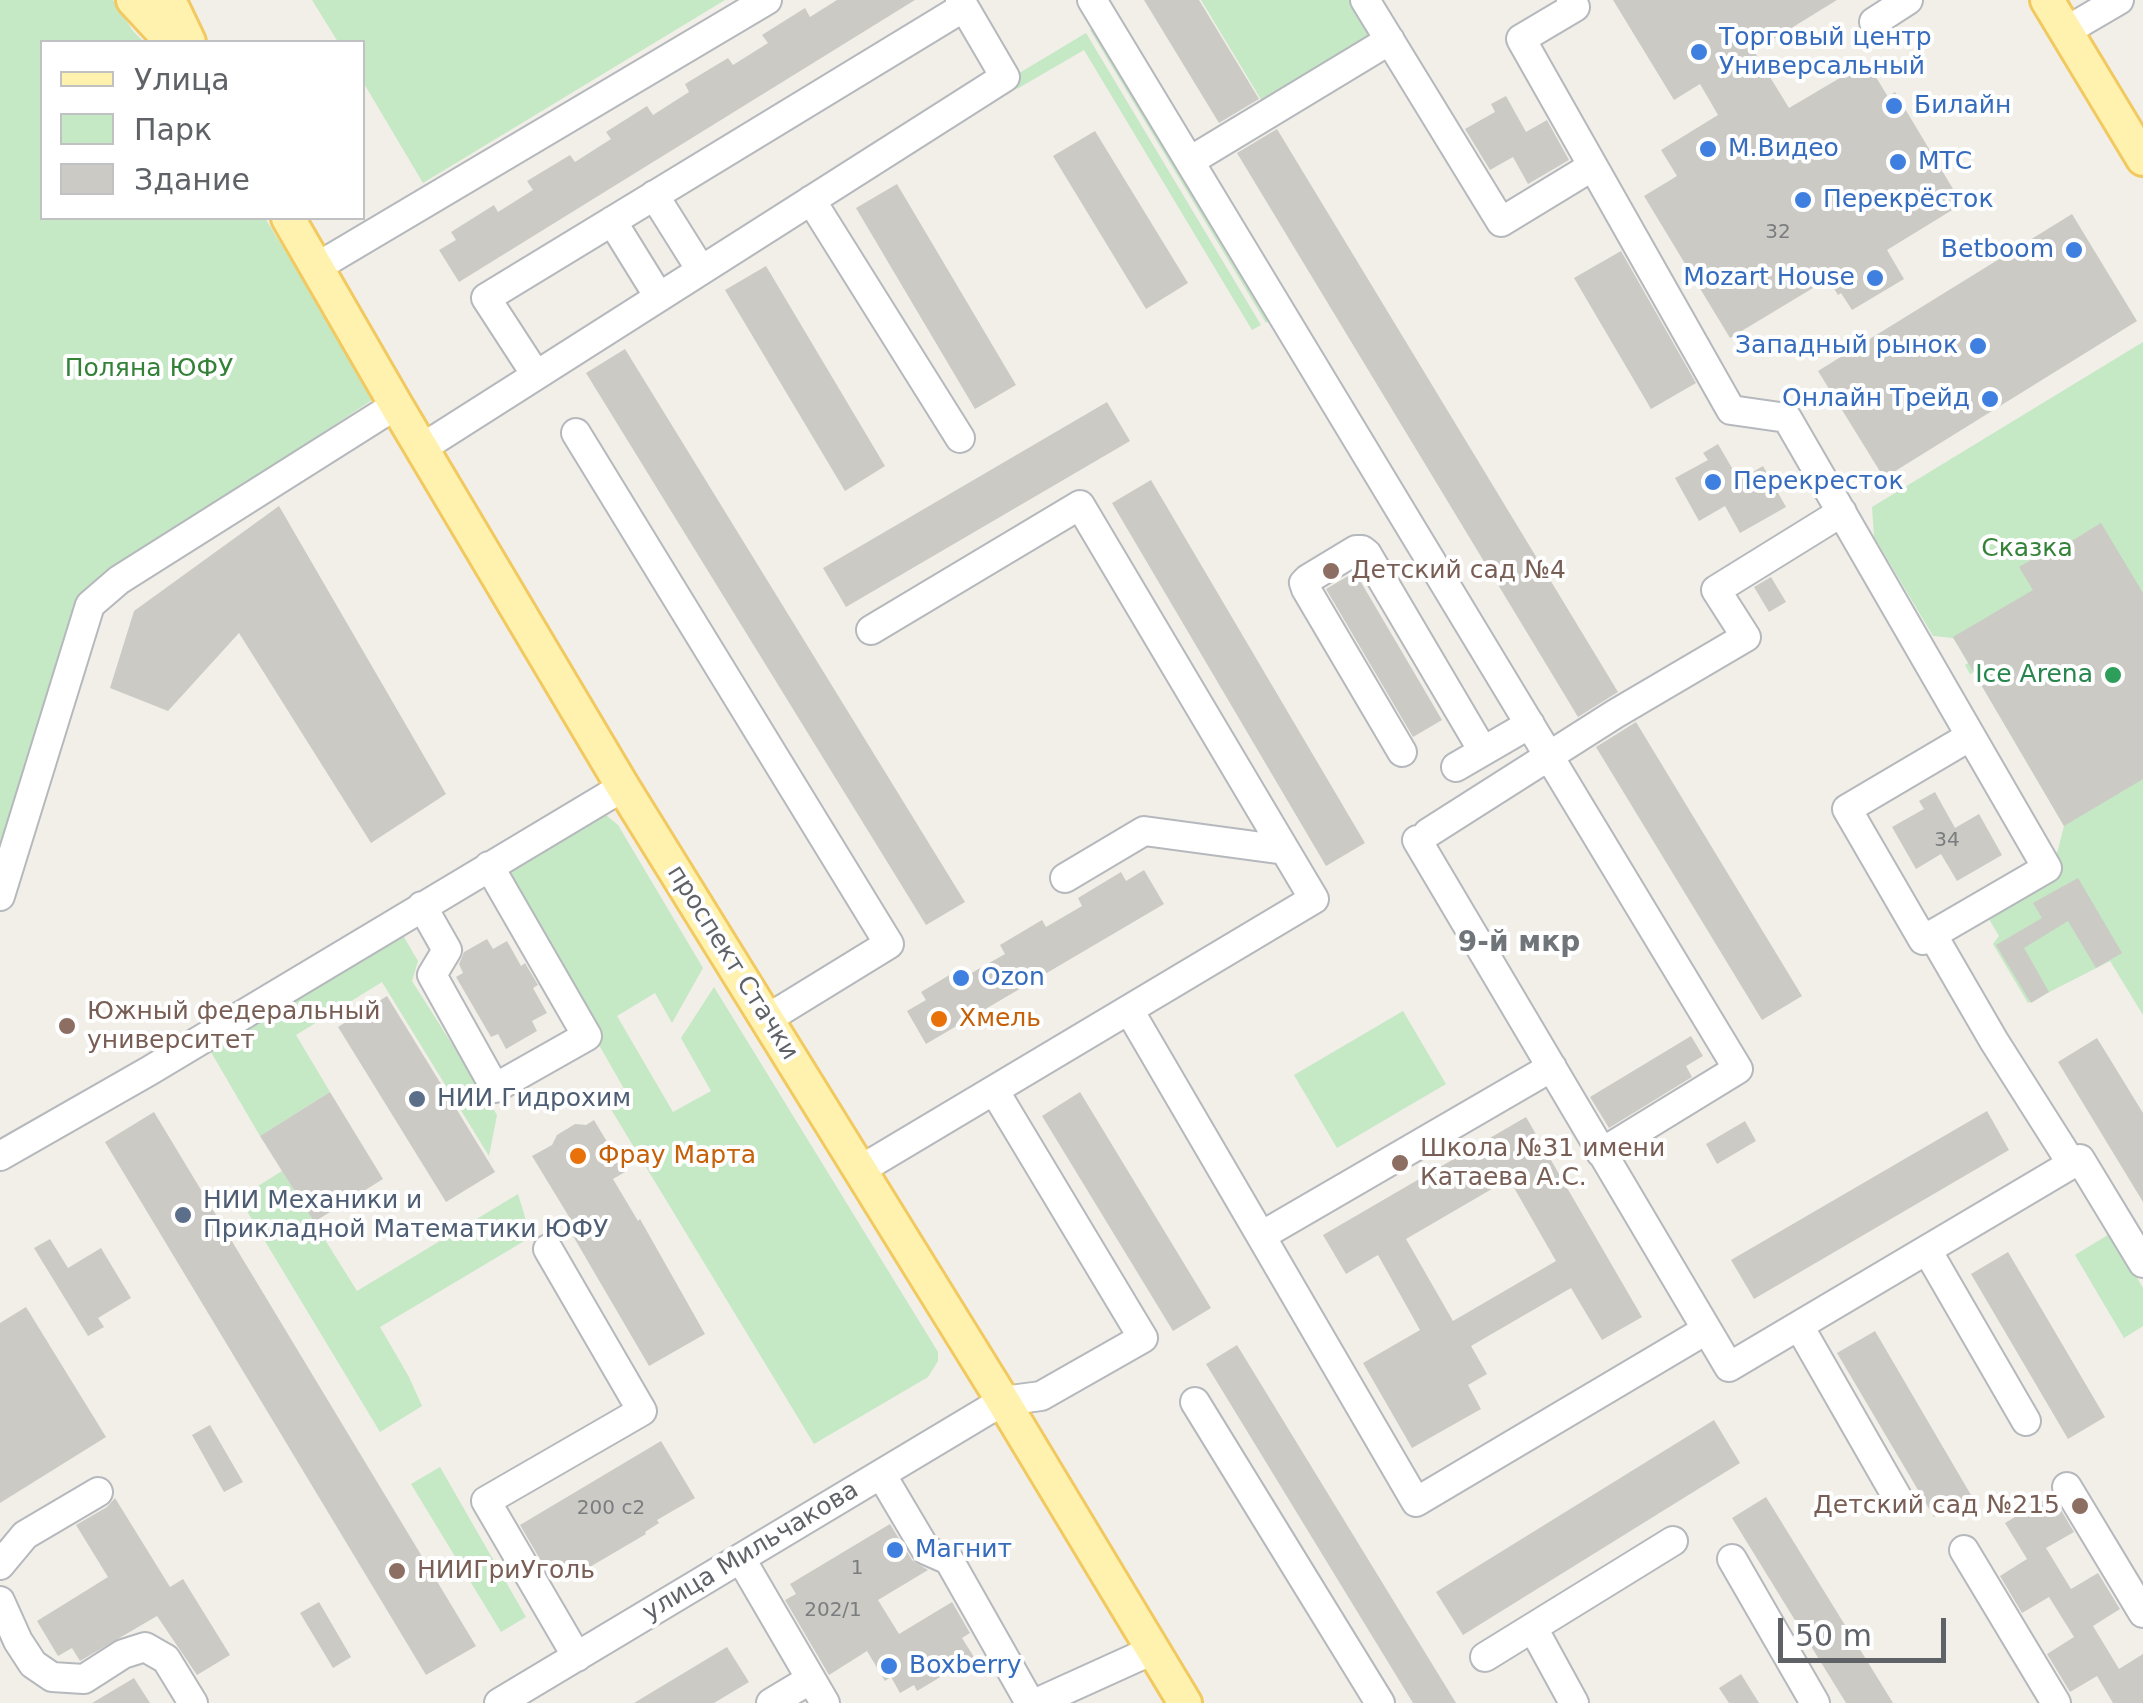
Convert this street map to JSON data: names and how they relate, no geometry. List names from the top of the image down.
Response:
{
  "streets": {
    "main road": ["проспект Стачки"],
    "street": ["улица Мильчакова"]
  },
  "crossings": [
    ["проспект Стачки", "улица Мильчакова"]
  ],
  "districts": ["9-й мкр"],
  "parks": ["Поляна ЮФУ", "Сказка"],
  "places": [
    "Торговый центр Универсальный",
    "Билайн",
    "М.Видео",
    "МТС",
    "Перекрёсток",
    "Betboom",
    "Mozart House",
    "Западный рынок",
    "Онлайн Трейд",
    "Перекресток",
    "Детский сад №4",
    "Ice Arena",
    "Ozon",
    "Хмель",
    "Южный федеральный университет",
    "НИИ Гидрохим",
    "Фрау Марта",
    "Школа №31 имени Катаева А.С.",
    "НИИ Механики и Прикладной Математики ЮФУ",
    "Детский сад №215",
    "Магнит",
    "НИИГриУголь",
    "Boxberry"
  ],
  "house_numbers": [
    "32",
    "34",
    "200 с2",
    "1",
    "202/1"
  ],
  "legend": ["Улица", "Парк", "Здание"],
  "scale_bar": "50 m"
}
